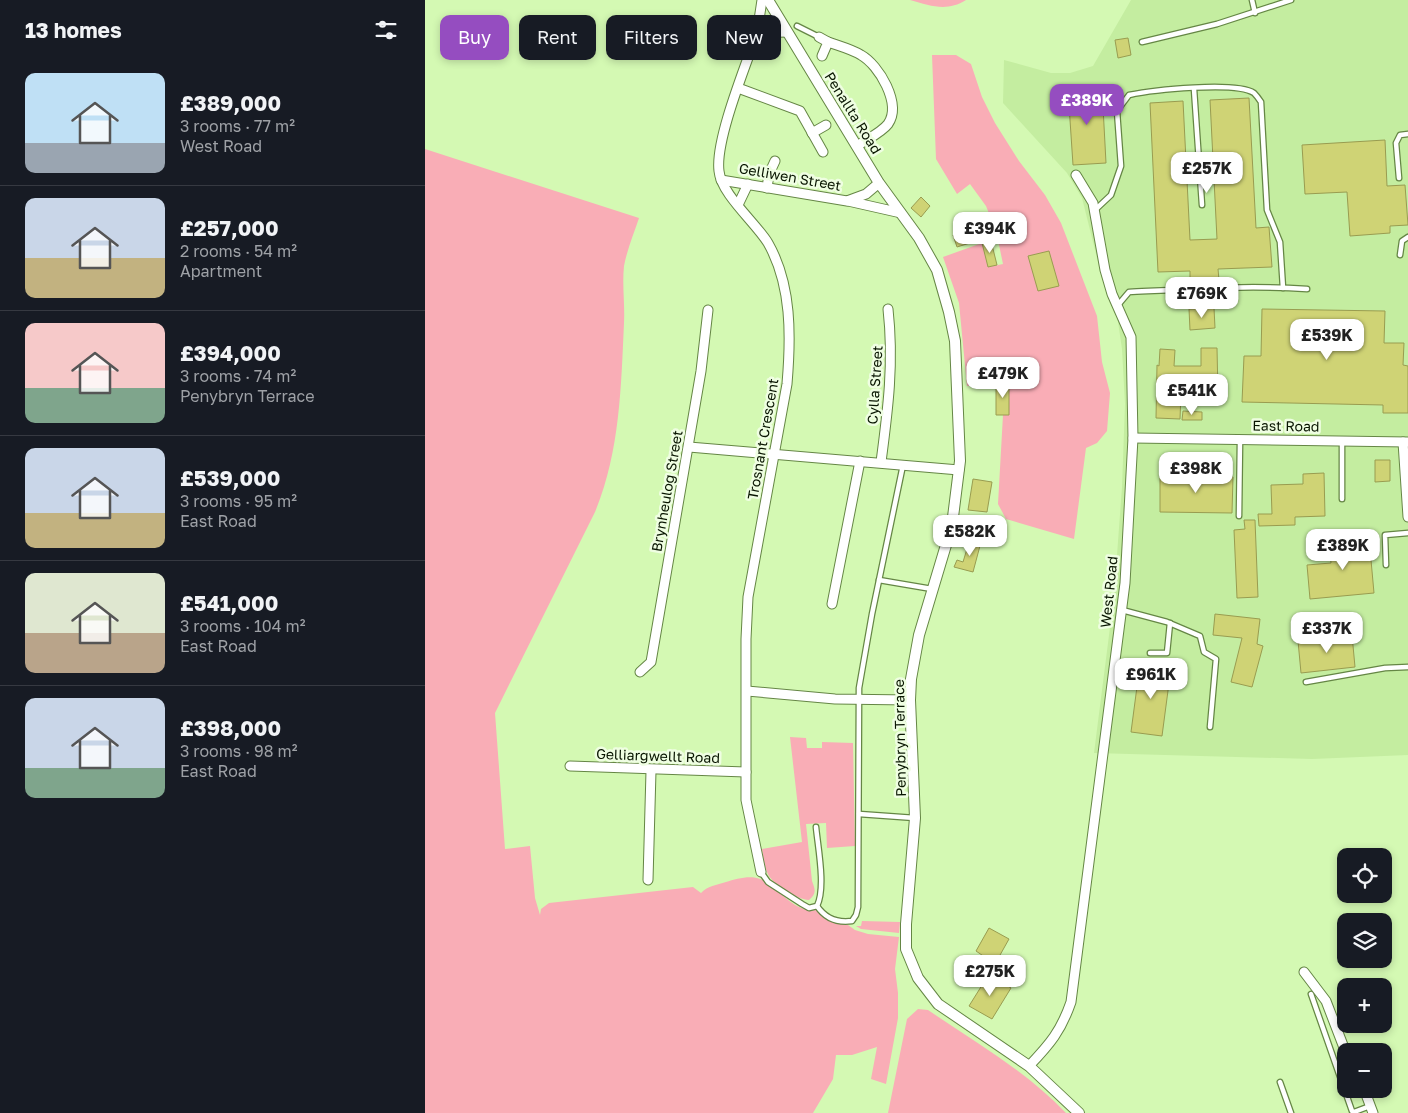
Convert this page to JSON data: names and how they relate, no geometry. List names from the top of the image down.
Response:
{
  "streets": {
    "street": [
      "Penallta Road",
      "Gelliwen Street",
      "Cylla Street",
      "East Road",
      "Trosnant Crescent",
      "Brynheulog Street",
      "West Road",
      "Penybryn Terrace",
      "Gelliargwellt Road"
    ]
  },
  "crossings": [
    ["Penallta Road", "Gelliwen Street"],
    ["Penallta Road", "Penybryn Terrace"],
    ["Gelliwen Street", "Trosnant Crescent"],
    ["East Road", "West Road"],
    ["Trosnant Crescent", "Gelliargwellt Road"],
    ["West Road", "Penybryn Terrace"]
  ],
  "page": {
    "heading": "13 homes",
    "chip": [
      "Buy",
      "Rent",
      "Filters",
      "New"
    ],
    "list": [
      {
        "name": "£389,000",
        "note": "3 rooms · 77 m² · West Road"
      },
      {
        "name": "£257,000",
        "note": "2 rooms · 54 m² · Apartment"
      },
      {
        "name": "£394,000",
        "note": "3 rooms · 74 m² · Penybryn Terrace"
      },
      {
        "name": "£539,000",
        "note": "3 rooms · 95 m² · East Road"
      },
      {
        "name": "£541,000",
        "note": "3 rooms · 104 m² · East Road"
      },
      {
        "name": "£398,000",
        "note": "3 rooms · 98 m² · East Road"
      }
    ],
    "price": [
      "£389K",
      "£257K",
      "£394K",
      "£769K",
      "£539K",
      "£479K",
      "£541K",
      "£398K",
      "£582K",
      "£389K",
      "£337K",
      "£961K",
      "£275K"
    ],
    "map_buttons": ["+", "−"]
  }
}
